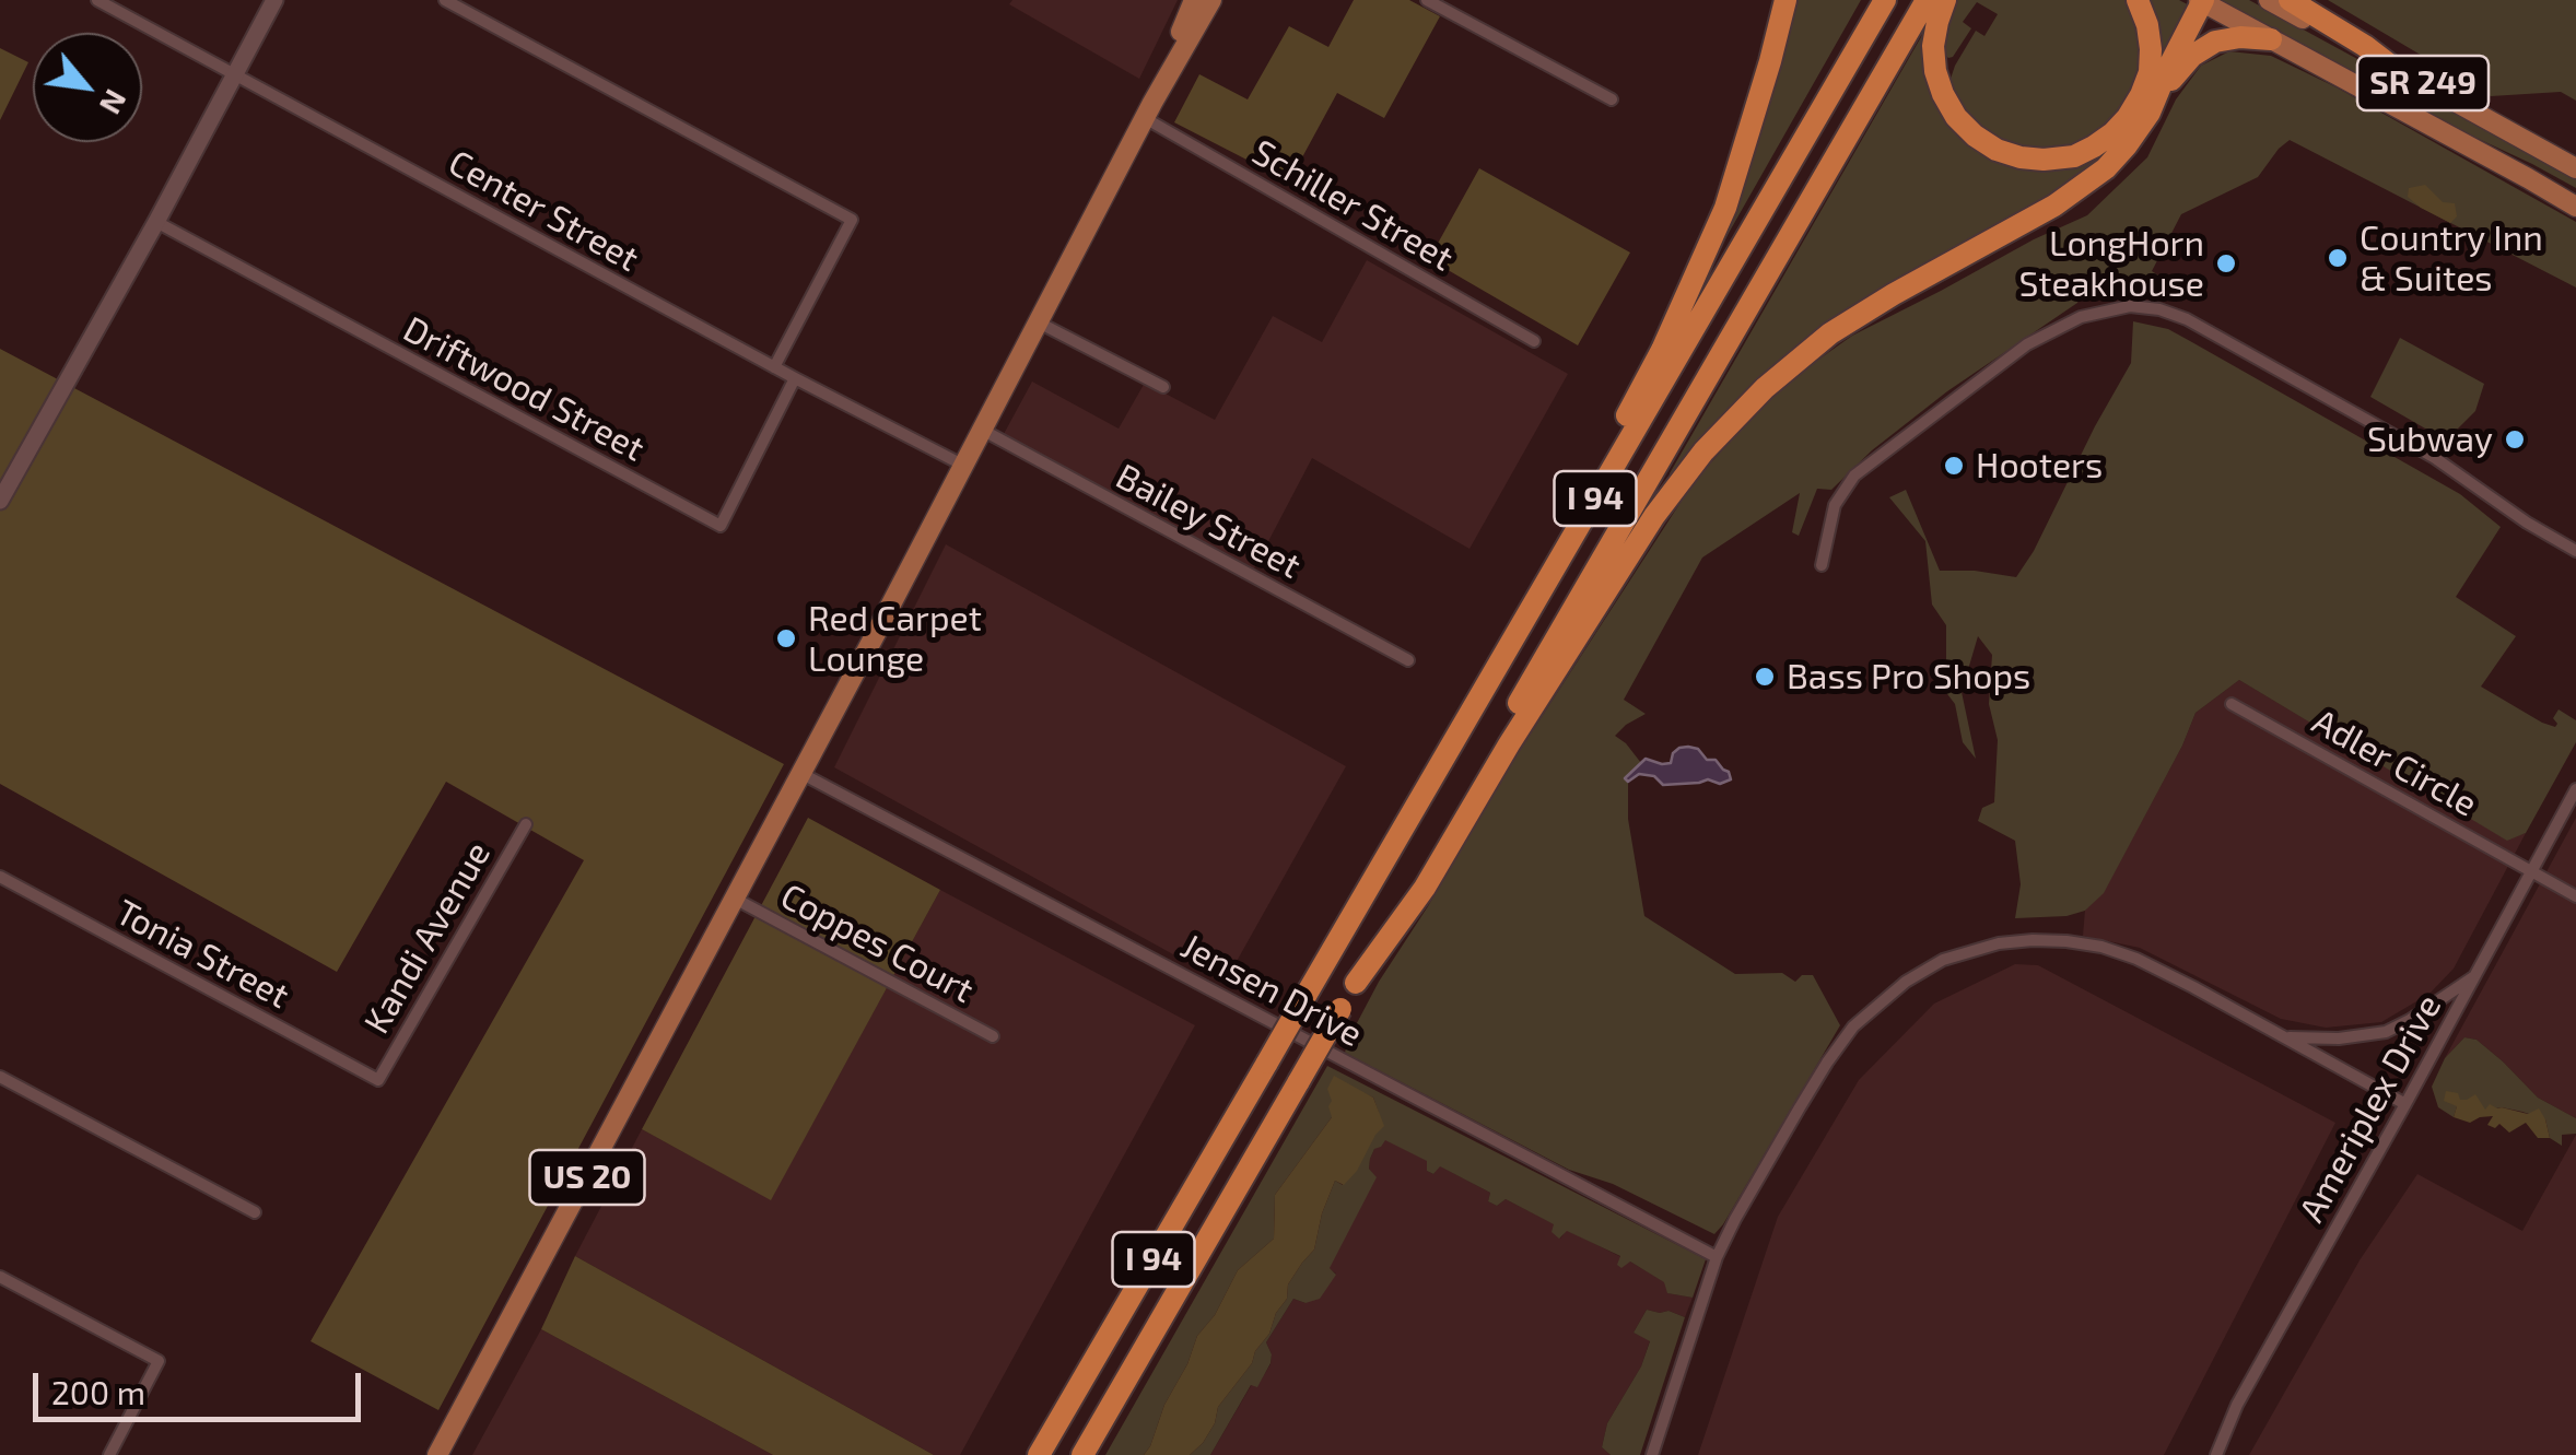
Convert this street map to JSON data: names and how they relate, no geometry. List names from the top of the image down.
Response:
{
  "streets": {
    "highway": ["I 94"],
    "main road": ["SR 249", "US 20"],
    "street": [
      "Schiller Street",
      "Center Street",
      "Driftwood Street",
      "Bailey Street",
      "Adler Circle",
      "Kandi Avenue",
      "Coppes Court",
      "Tonia Street",
      "Jensen Drive",
      "Ameriplex Drive"
    ]
  },
  "crossings": [
    ["Schiller Street", "US 20"],
    ["Center Street", "Driftwood Street"],
    ["Center Street", "US 20"],
    ["Bailey Street", "US 20"],
    ["Adler Circle", "Ameriplex Drive"],
    ["Kandi Avenue", "Tonia Street"],
    ["Coppes Court", "US 20"],
    ["Jensen Drive", "US 20"]
  ],
  "places": [
    "Country Inn & Suites",
    "LongHorn Steakhouse",
    "Subway",
    "Hooters",
    "Red Carpet Lounge",
    "Bass Pro Shops"
  ],
  "scale_bar": "200 m",
  "north": "bottom right"
}
